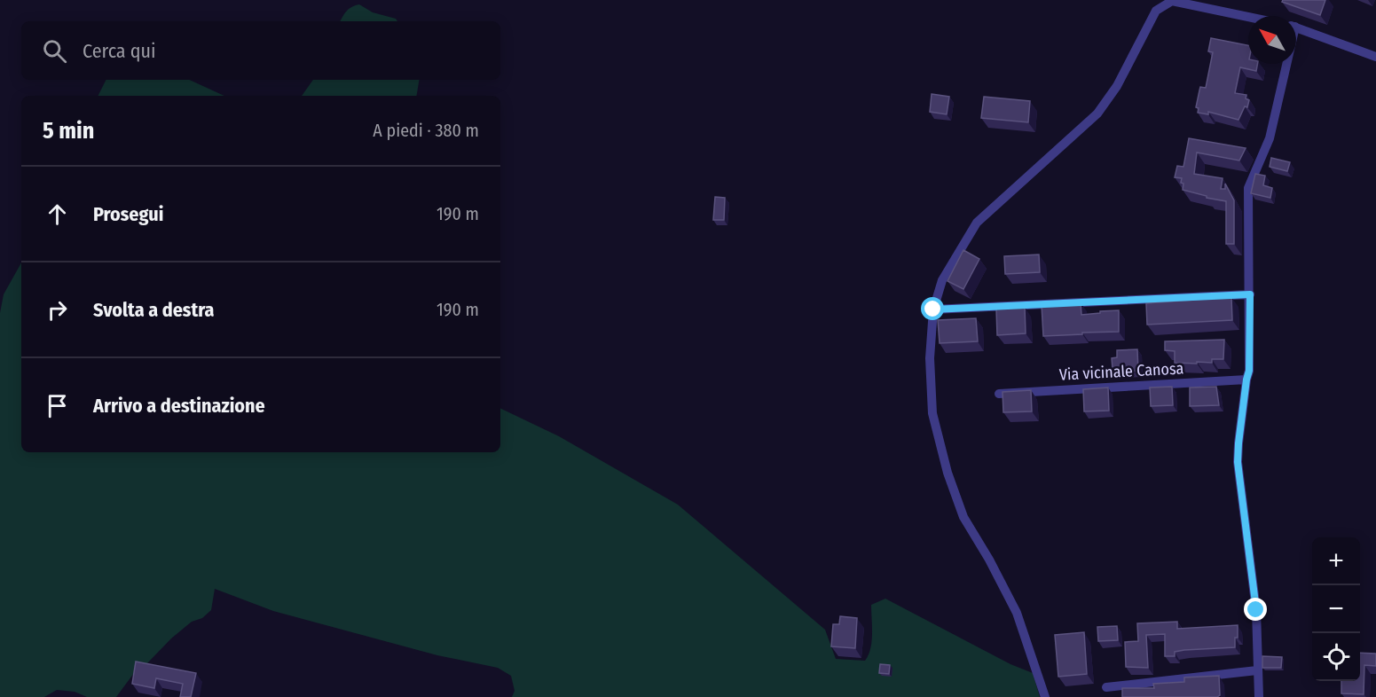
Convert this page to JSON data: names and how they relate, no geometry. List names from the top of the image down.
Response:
{
  "streets": {
    "street": ["Via vicinale Canosa"]
  },
  "north": "top left",
  "page": {
    "search": "Cerca qui",
    "heading": ["5 min", "A piedi · 380 m"],
    "list": [
      ["Prosegui", "190 m"],
      ["Svolta a destra", "190 m"],
      "Arrivo a destinazione"
    ],
    "map_buttons": ["+", "−"]
  }
}
